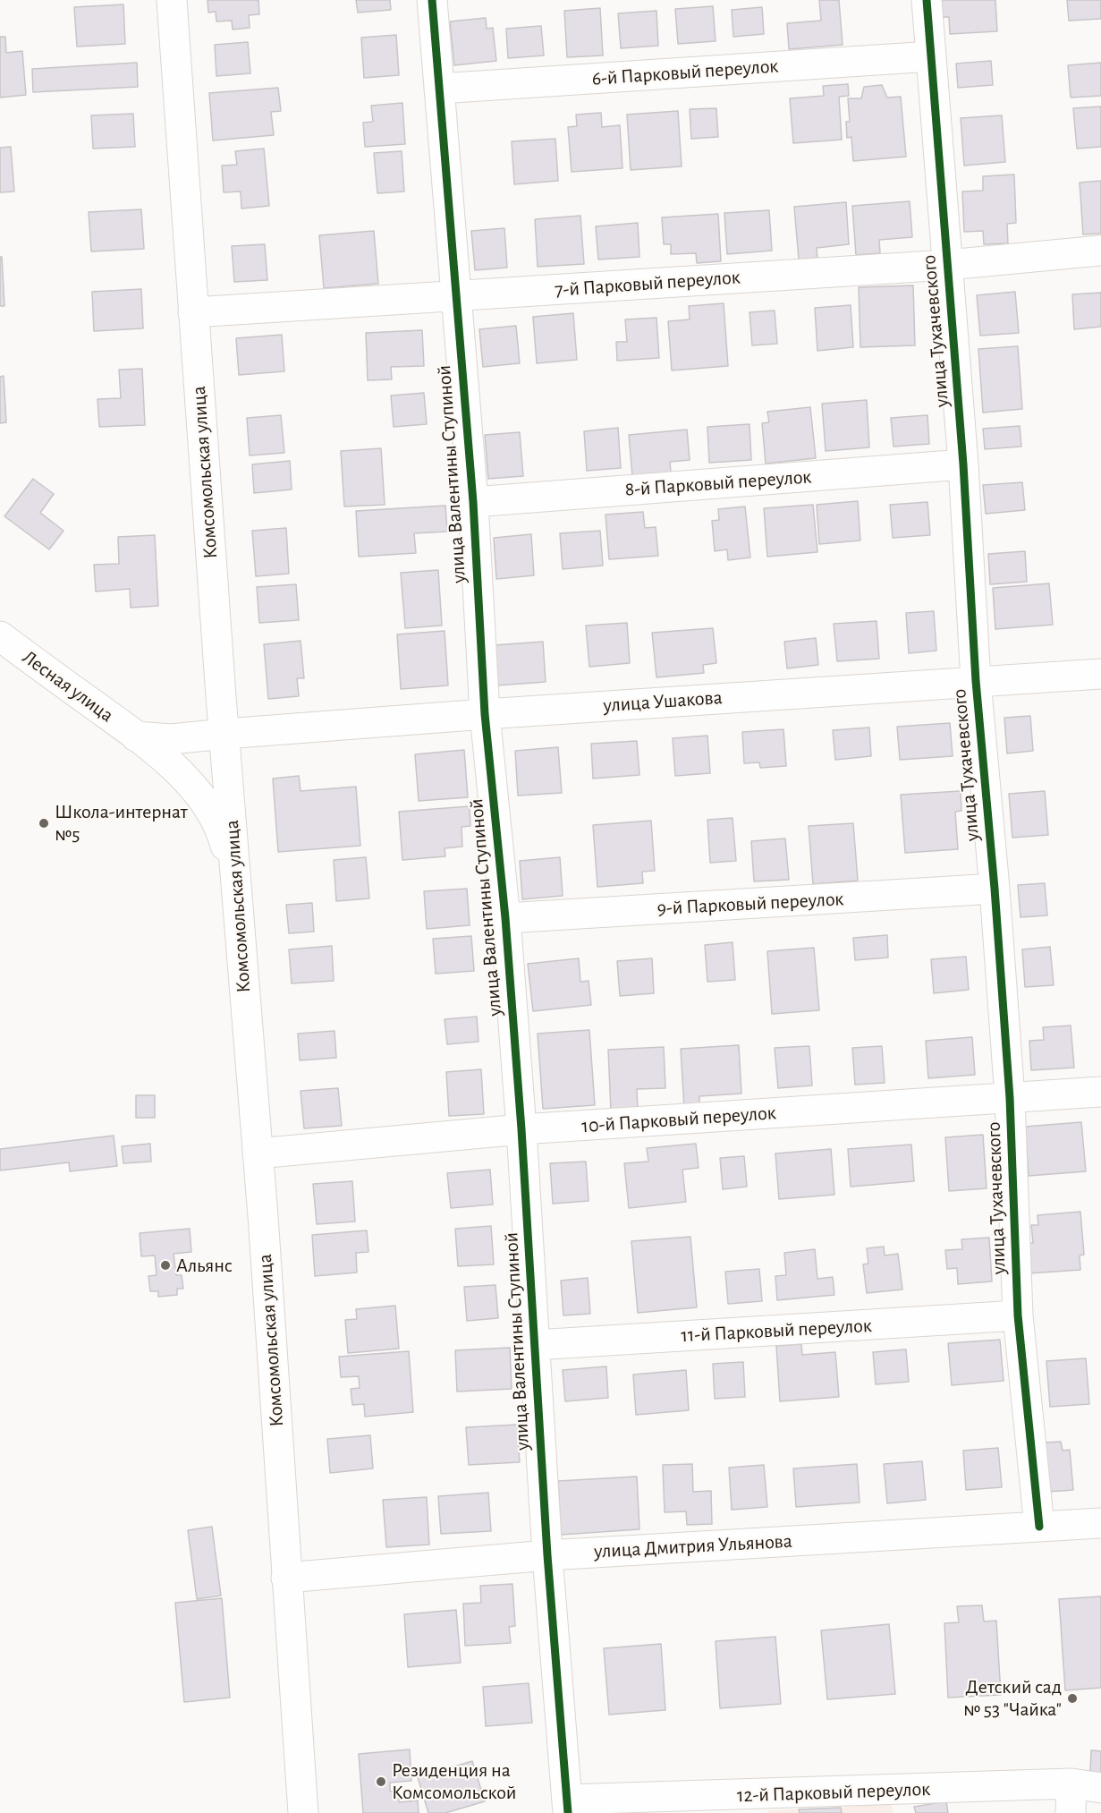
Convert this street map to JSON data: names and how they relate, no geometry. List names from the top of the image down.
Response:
{
  "streets": {
    "street": [
      "6-й Парковый переулок",
      "7-й Парковый переулок",
      "улица Тухачевского",
      "Комсомольская улица",
      "улица Валентины Ступиной",
      "8-й Парковый переулок",
      "Лесная улица",
      "улица Ушакова",
      "9-й Парковый переулок",
      "10-й Парковый переулок",
      "11-й Парковый переулок",
      "улица Дмитрия Ульянова",
      "12-й Парковый переулок"
    ]
  },
  "crossings": [
    ["6-й Парковый переулок", "улица Тухачевского"],
    ["6-й Парковый переулок", "улица Валентины Ступиной"],
    ["7-й Парковый переулок", "улица Тухачевского"],
    ["7-й Парковый переулок", "Комсомольская улица"],
    ["7-й Парковый переулок", "улица Валентины Ступиной"],
    ["улица Тухачевского", "8-й Парковый переулок"],
    ["улица Тухачевского", "улица Ушакова"],
    ["улица Тухачевского", "9-й Парковый переулок"],
    ["улица Тухачевского", "10-й Парковый переулок"],
    ["улица Тухачевского", "11-й Парковый переулок"],
    ["улица Тухачевского", "улица Дмитрия Ульянова"],
    ["Комсомольская улица", "Лесная улица"],
    ["Комсомольская улица", "улица Ушакова"],
    ["Комсомольская улица", "10-й Парковый переулок"],
    ["Комсомольская улица", "улица Дмитрия Ульянова"],
    ["улица Валентины Ступиной", "8-й Парковый переулок"],
    ["улица Валентины Ступиной", "улица Ушакова"],
    ["улица Валентины Ступиной", "9-й Парковый переулок"],
    ["улица Валентины Ступиной", "10-й Парковый переулок"],
    ["улица Валентины Ступиной", "11-й Парковый переулок"],
    ["улица Валентины Ступиной", "улица Дмитрия Ульянова"],
    ["улица Валентины Ступиной", "12-й Парковый переулок"],
    ["Лесная улица", "улица Ушакова"]
  ],
  "places": [
    "Школа-интернат №5",
    "Альянс",
    "Детский сад № 53 \"Чайка\"",
    "Резиденция на Комсомольской"
  ]
}
